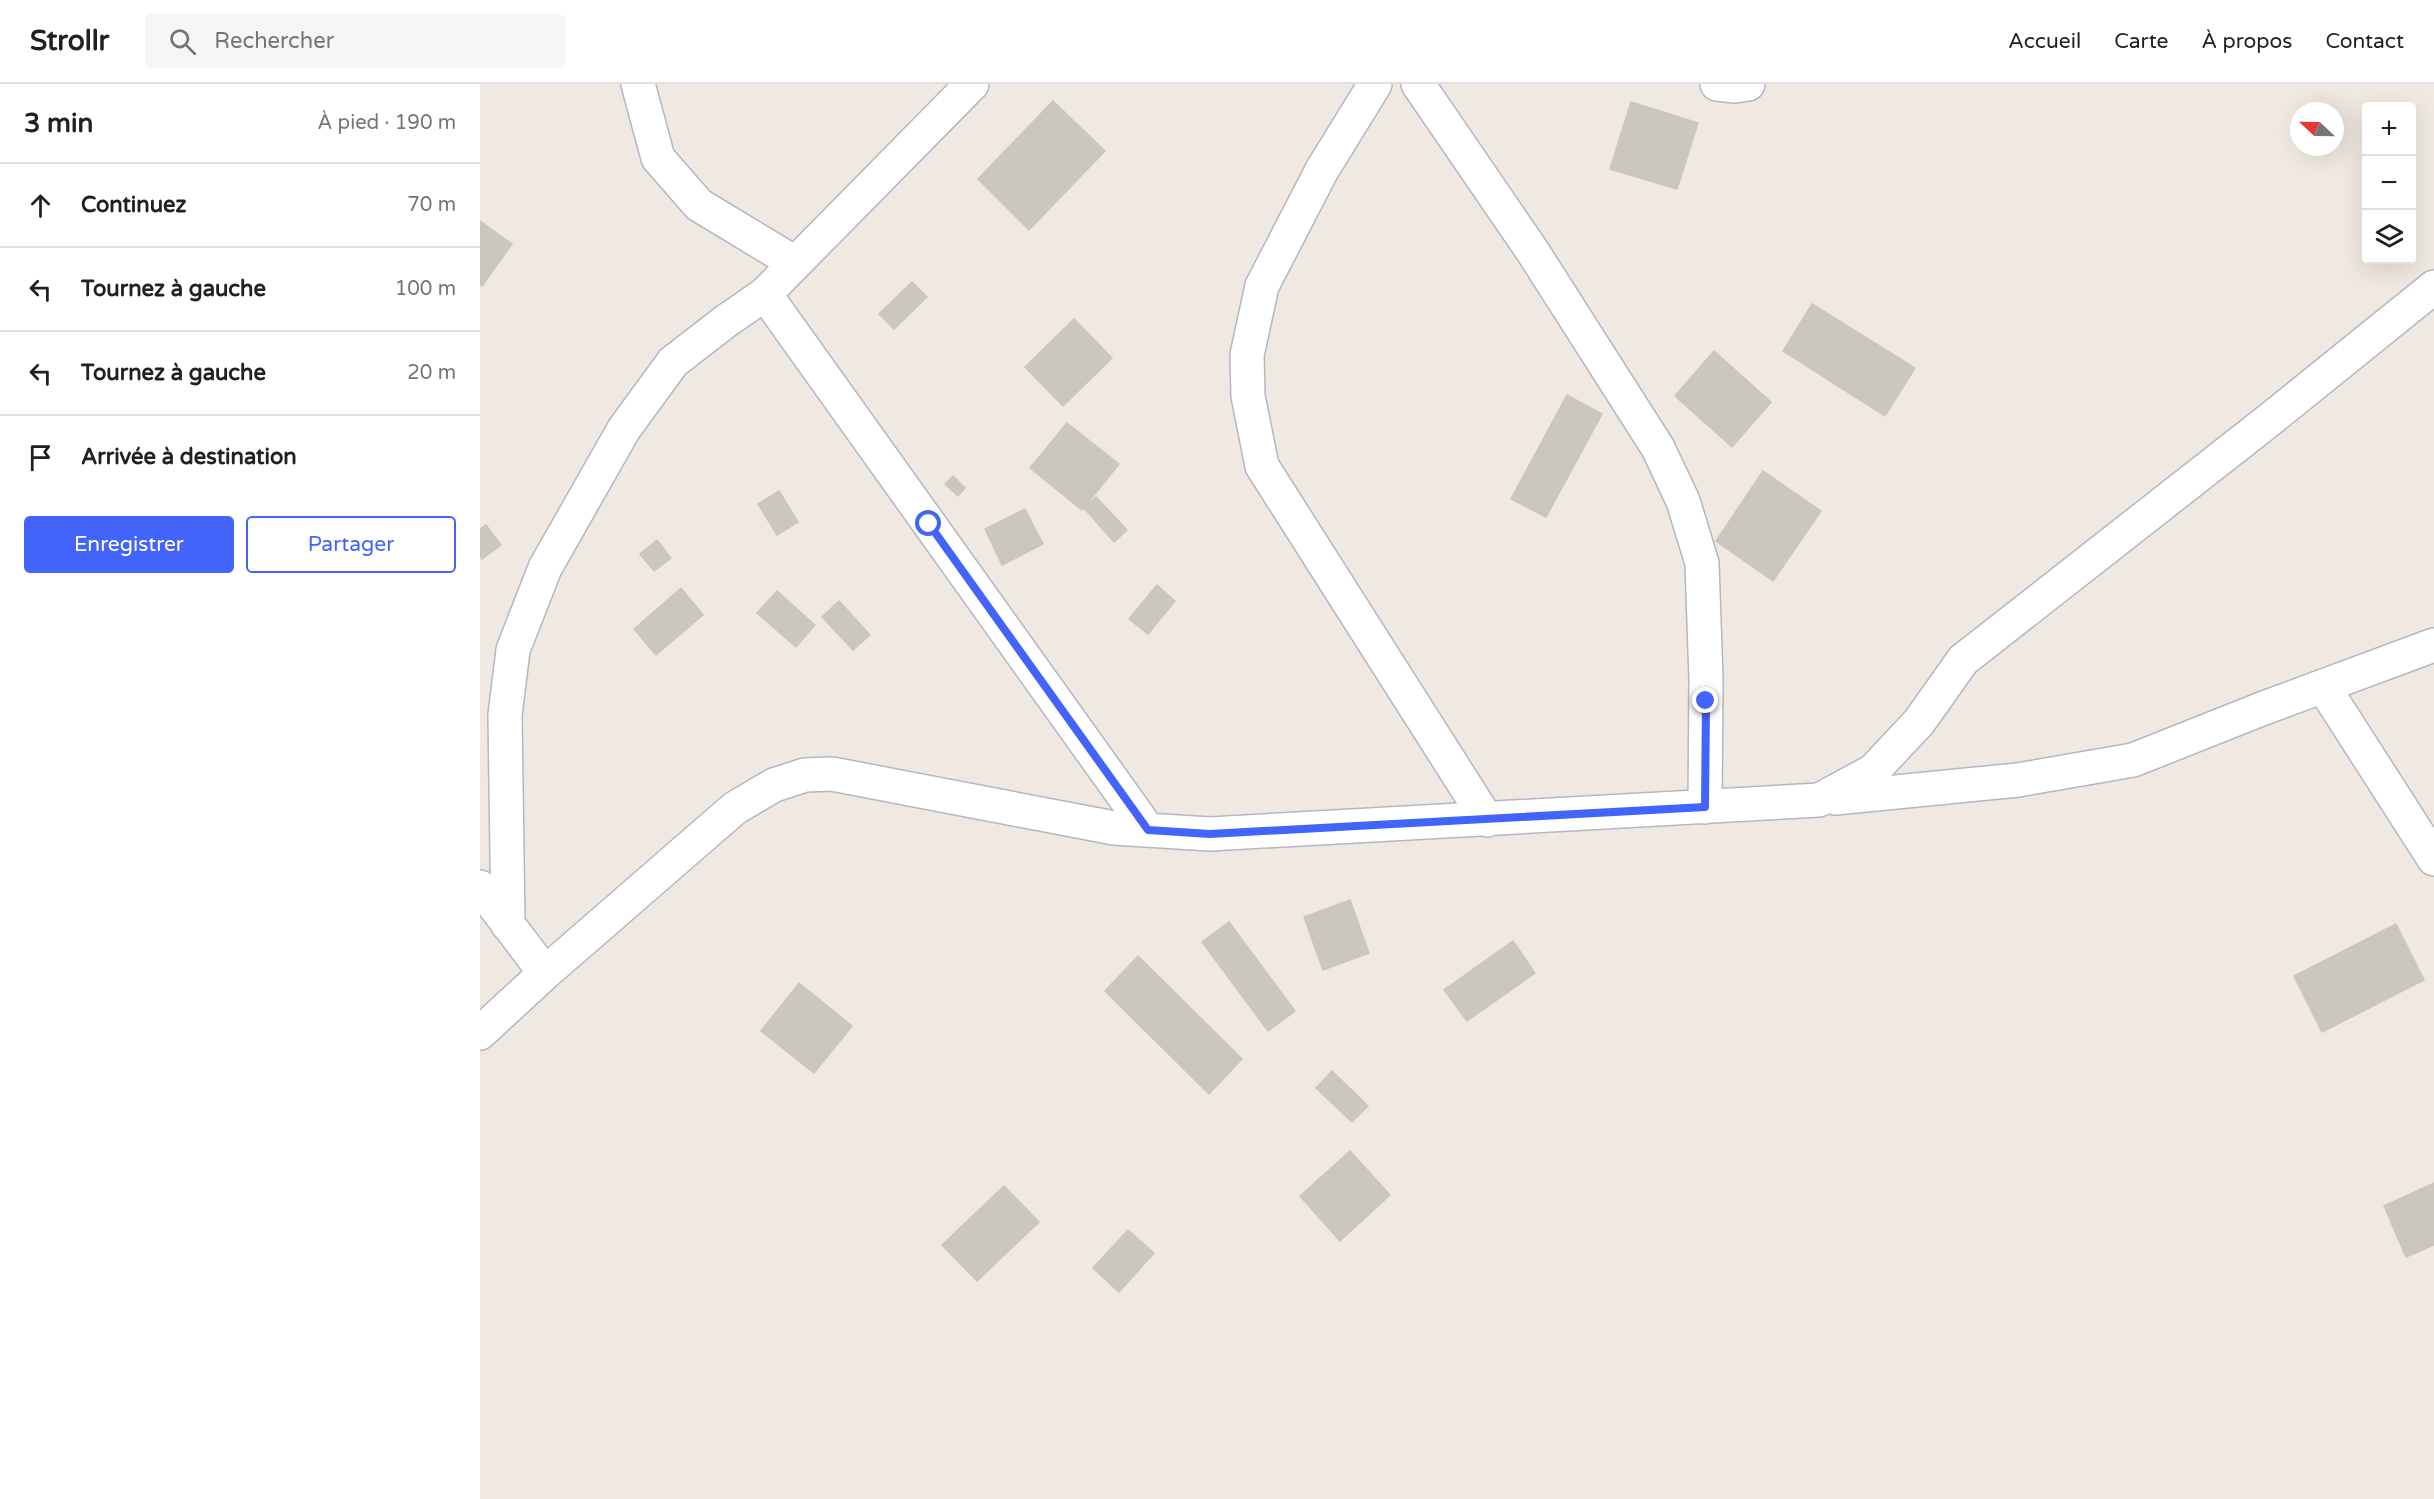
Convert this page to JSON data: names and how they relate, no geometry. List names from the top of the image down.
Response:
{
  "north": "left",
  "page": {
    "header": "Strollr",
    "search": "Rechercher",
    "nav": [
      "Accueil",
      "Carte",
      "À propos",
      "Contact"
    ],
    "heading": ["3 min", "À pied · 190 m"],
    "map_buttons": ["+", "−"],
    "list": [
      ["Continuez", "70 m"],
      ["Tournez à gauche", "100 m"],
      ["Tournez à gauche", "20 m"],
      "Arrivée à destination"
    ],
    "buttons": ["Enregistrer", "Partager"]
  }
}
